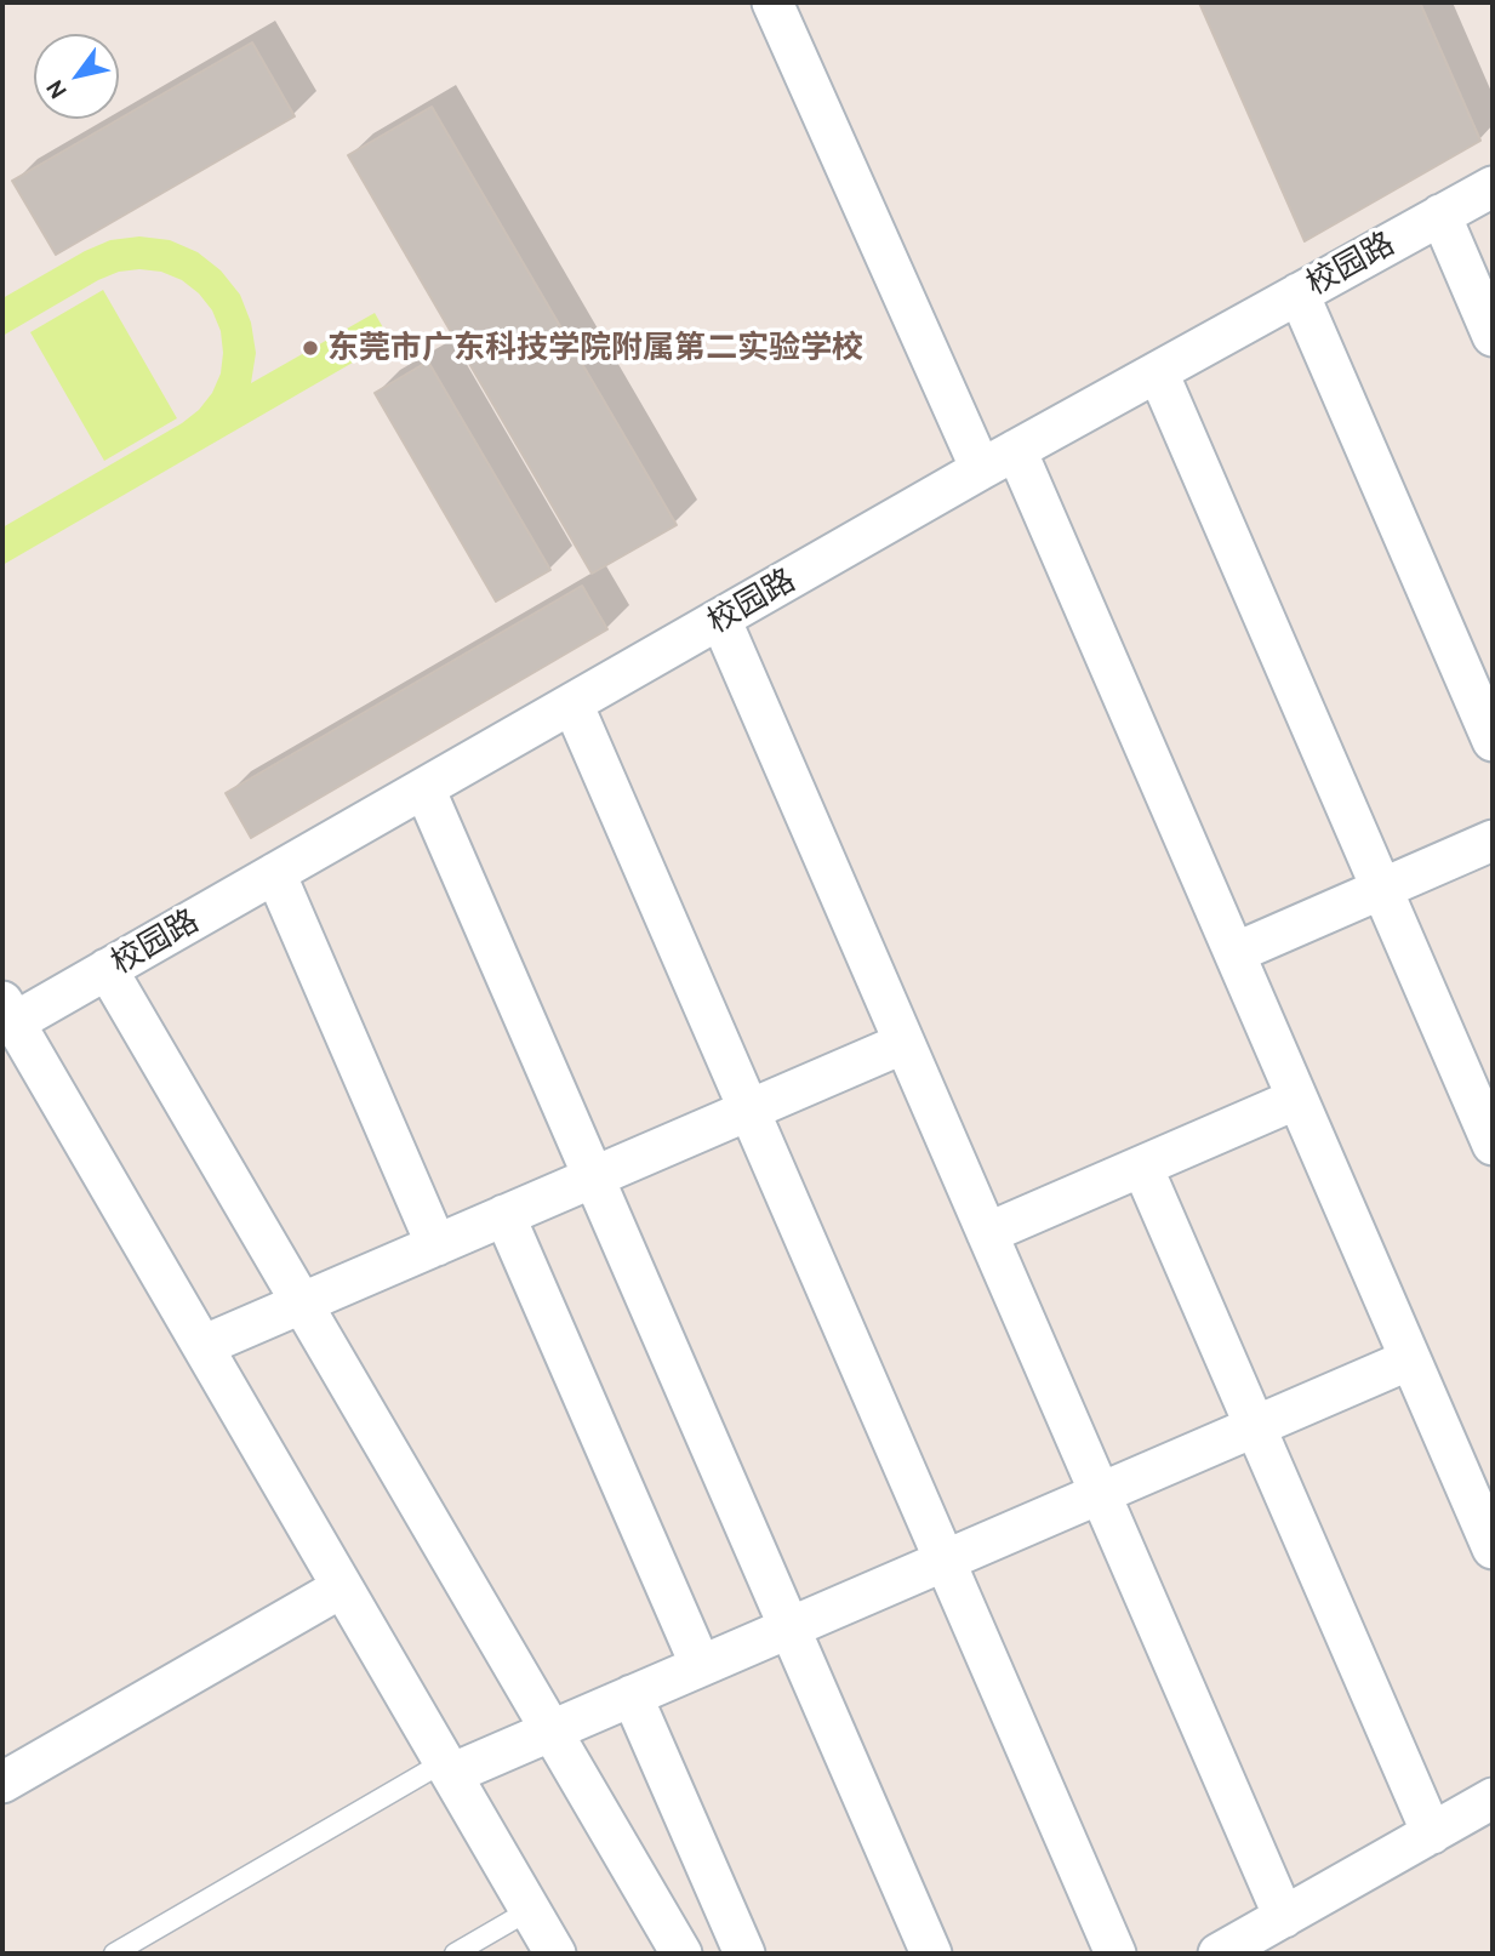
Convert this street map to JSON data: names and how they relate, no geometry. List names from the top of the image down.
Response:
{
  "streets": {
    "street": ["校园路"]
  },
  "places": ["东莞市广东科技学院附属第二实验学校"],
  "north": "bottom left"
}
